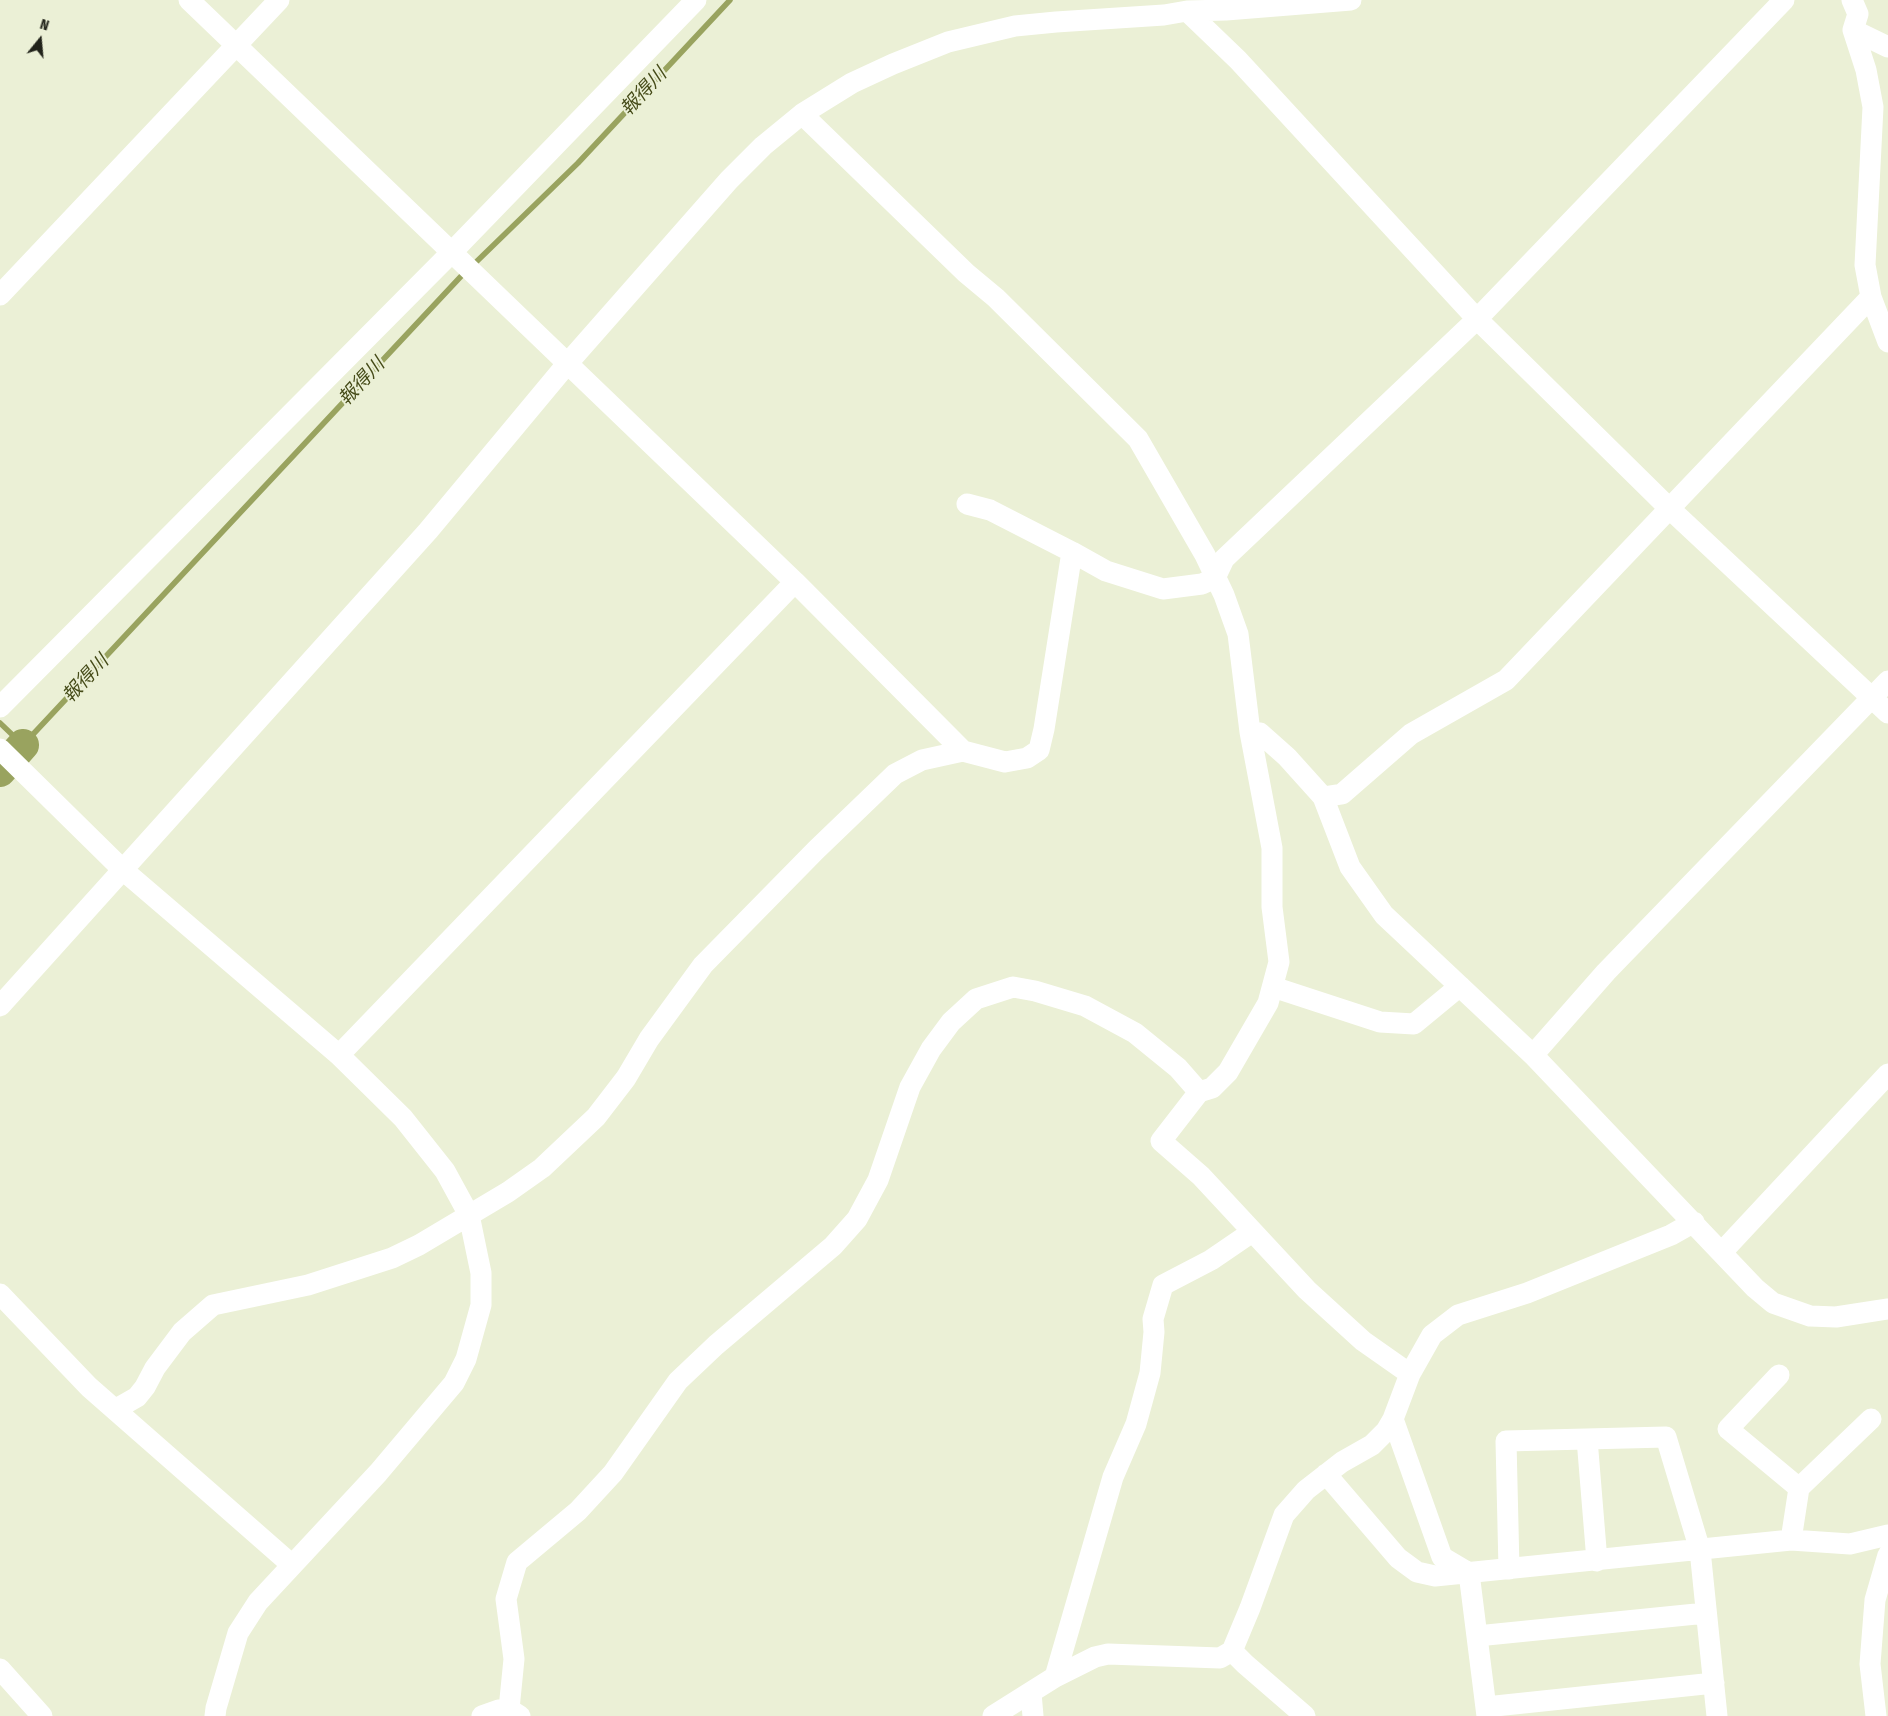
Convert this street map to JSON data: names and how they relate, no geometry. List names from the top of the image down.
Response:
{
  "water": ["報得川"],
  "north": "top"
}
